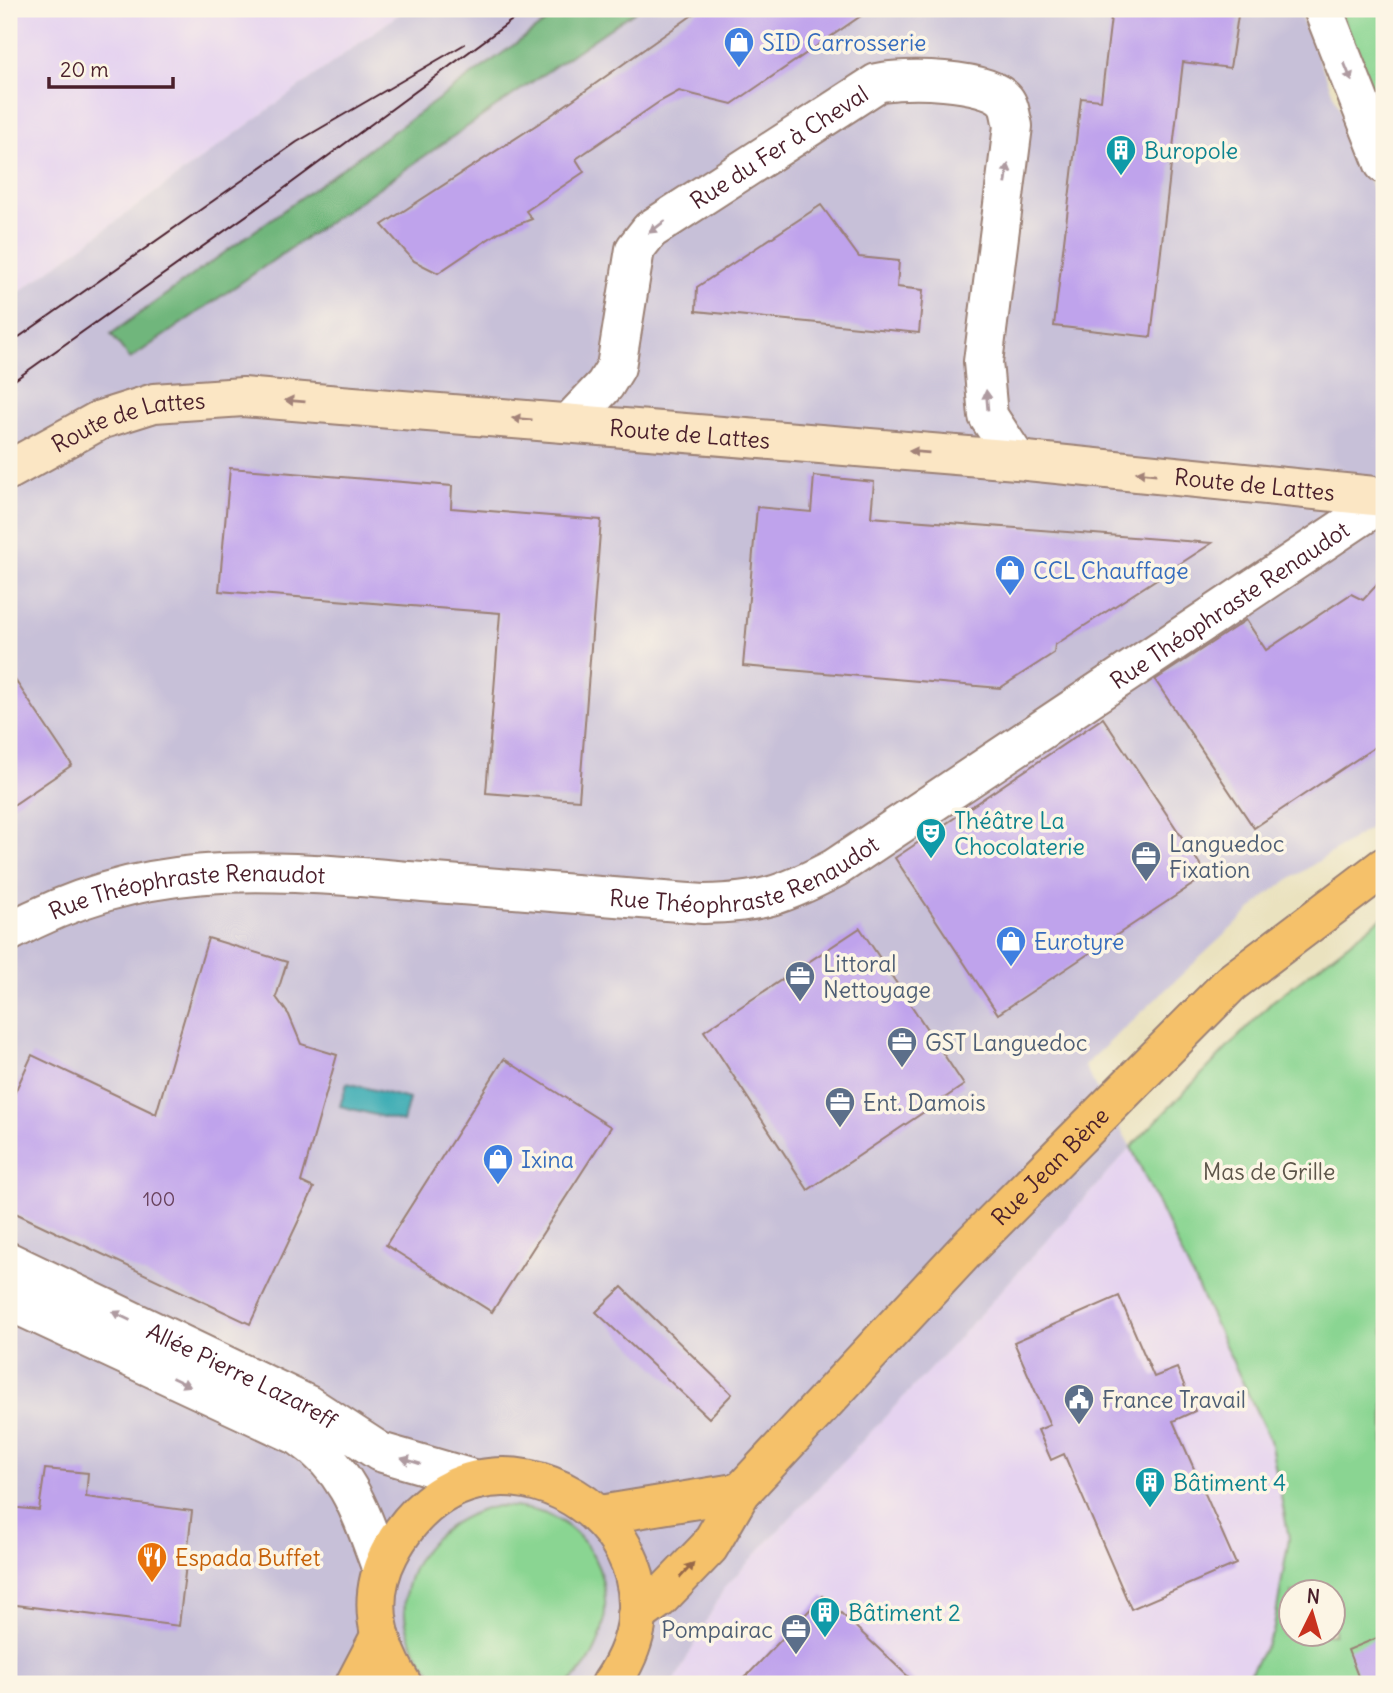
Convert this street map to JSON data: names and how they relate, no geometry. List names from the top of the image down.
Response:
{
  "streets": {
    "main road": ["Rue Jean Bène"],
    "street": [
      "Rue du Fer à Cheval",
      "Route de Lattes",
      "Rue Théophraste Renaudot",
      "Allée Pierre Lazareff"
    ]
  },
  "crossings": [
    ["Rue du Fer à Cheval", "Route de Lattes"],
    ["Route de Lattes", "Rue Théophraste Renaudot"]
  ],
  "one_way": ["Route de Lattes"],
  "parks": ["Mas de Grille"],
  "places": {
    "shop": [
      "SID Carrosserie",
      "CCL Chauffage",
      "Eurotyre",
      "Ixina"
    ],
    "building": ["Buropole", "Bâtiment 4", "Bâtiment 2"],
    "theatre": ["Théâtre La Chocolaterie"],
    "office": [
      "Languedoc Fixation",
      "Littoral Nettoyage",
      "GST Languedoc",
      "Ent. Damois",
      "Pompairac"
    ],
    "public building": ["France Travail"],
    "restaurant": ["Espada Buffet"]
  },
  "house_numbers": ["100"],
  "scale_bar": "20 m",
  "north": "top"
}
